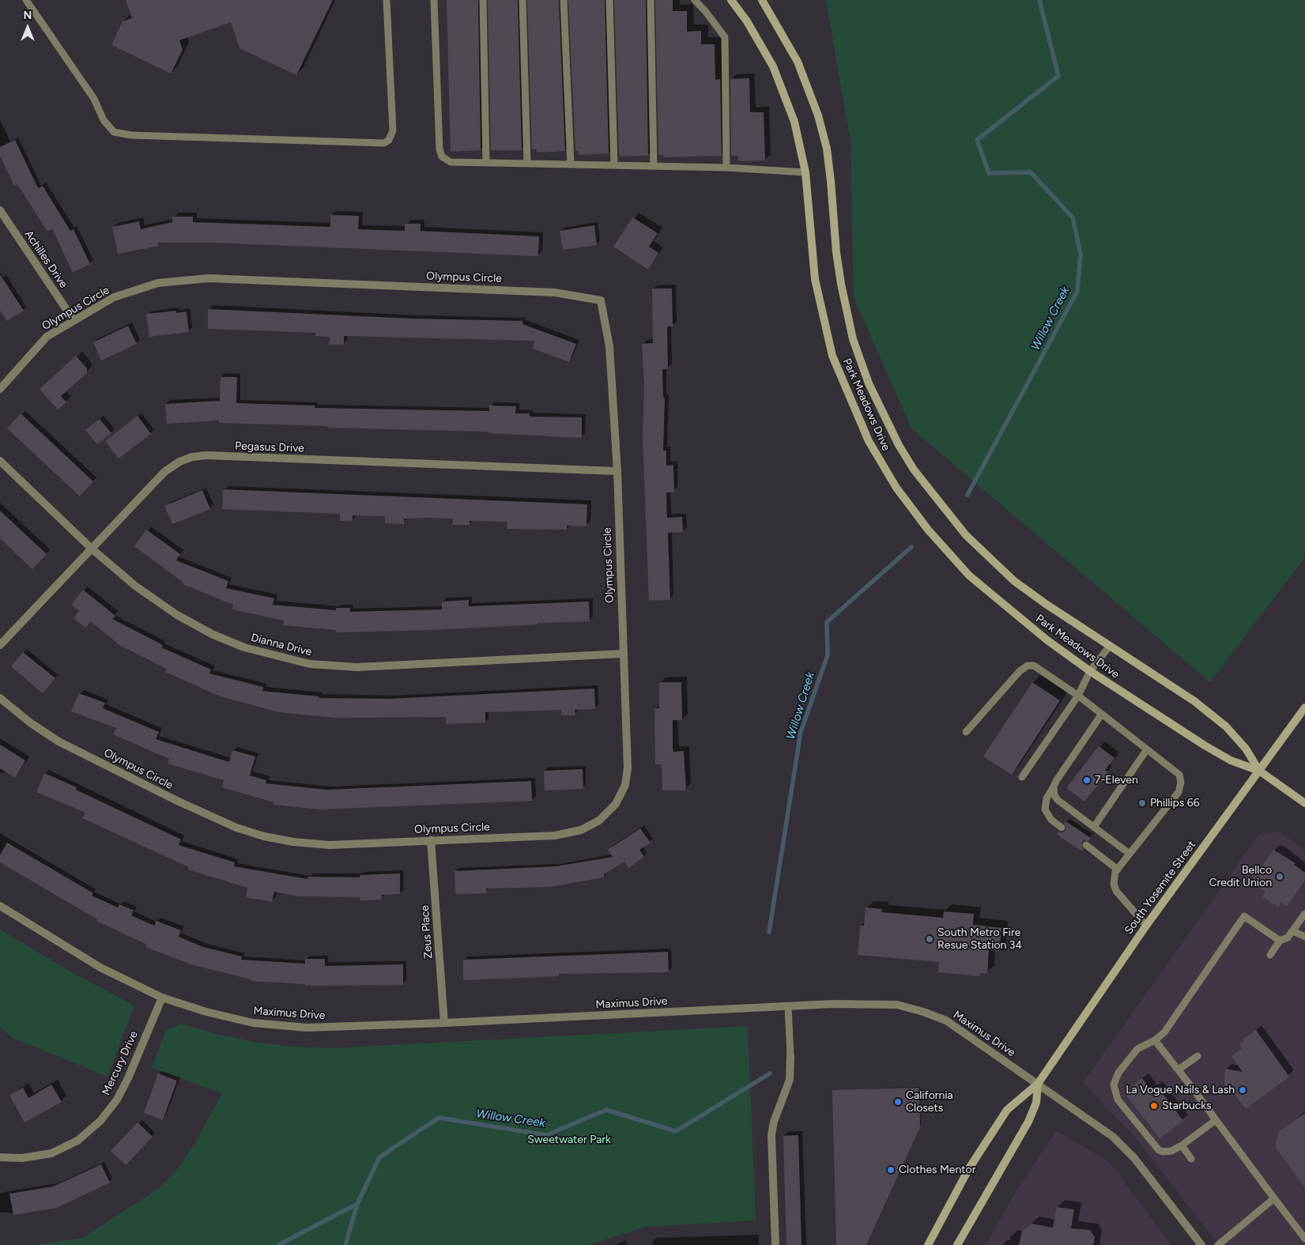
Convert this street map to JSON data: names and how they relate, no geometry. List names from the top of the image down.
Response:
{
  "streets": {
    "main road": ["Park Meadows Drive", "South Yosemite Street"],
    "street": [
      "Achilles Drive",
      "Olympus Circle",
      "Pegasus Drive",
      "Dianna Drive",
      "Zeus Place",
      "Maximus Drive",
      "Mercury Drive"
    ]
  },
  "crossings": [
    ["Achilles Drive", "Olympus Circle"],
    ["Olympus Circle", "Pegasus Drive"],
    ["Olympus Circle", "Dianna Drive"],
    ["Olympus Circle", "Zeus Place"],
    ["Park Meadows Drive", "South Yosemite Street"],
    ["Pegasus Drive", "Dianna Drive"],
    ["South Yosemite Street", "Maximus Drive"],
    ["Zeus Place", "Maximus Drive"],
    ["Maximus Drive", "Mercury Drive"]
  ],
  "water": ["Willow Creek"],
  "parks": ["Sweetwater Park"],
  "places": [
    "7-Eleven",
    "Phillips 66",
    "Bellco Credit Union",
    "South Metro Fire Resue Station 34",
    "La Vogue Nails & Lash",
    "California Closets",
    "Starbucks",
    "Clothes Mentor"
  ],
  "north": "top"
}
